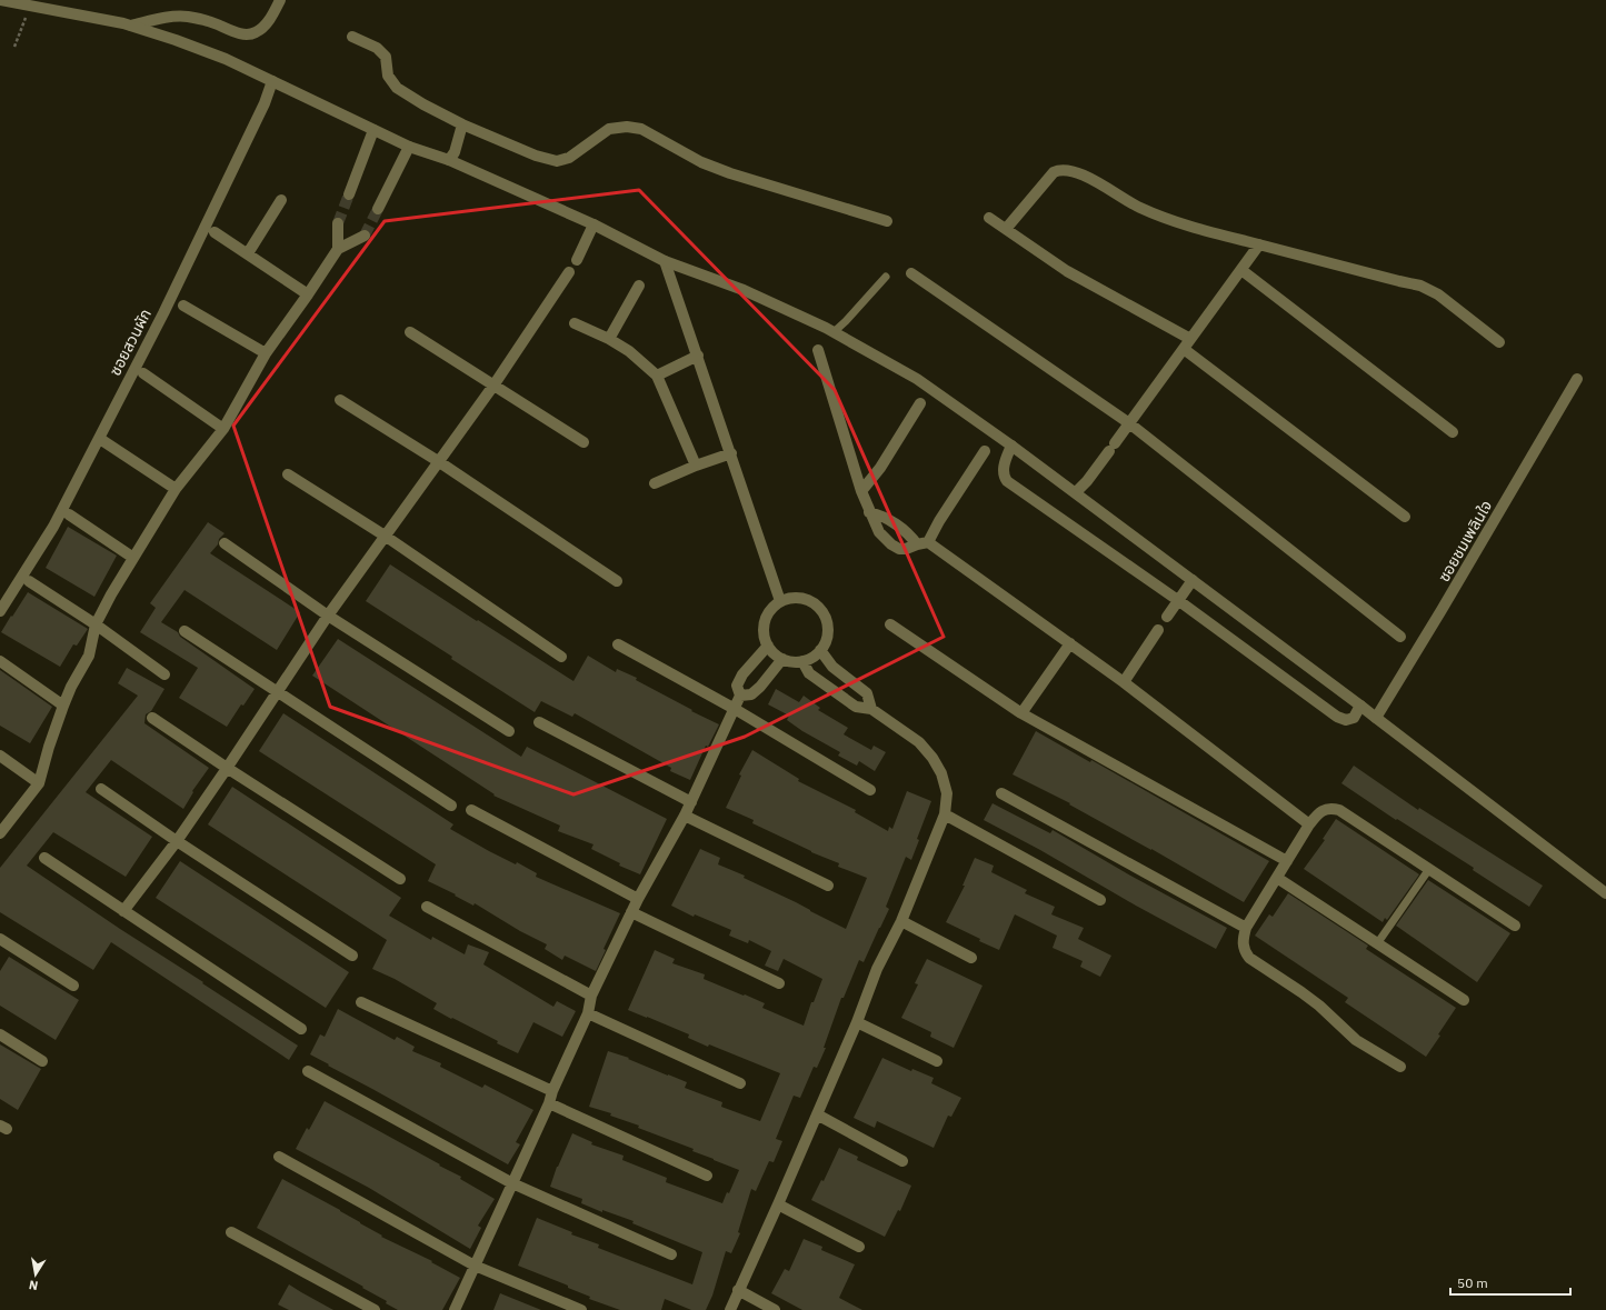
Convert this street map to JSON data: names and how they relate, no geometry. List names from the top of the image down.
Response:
{
  "streets": {
    "street": ["ซอยสวนผัก", "ซอยชมเพลินใจ"]
  },
  "scale_bar": "50 m",
  "north": "bottom"
}
